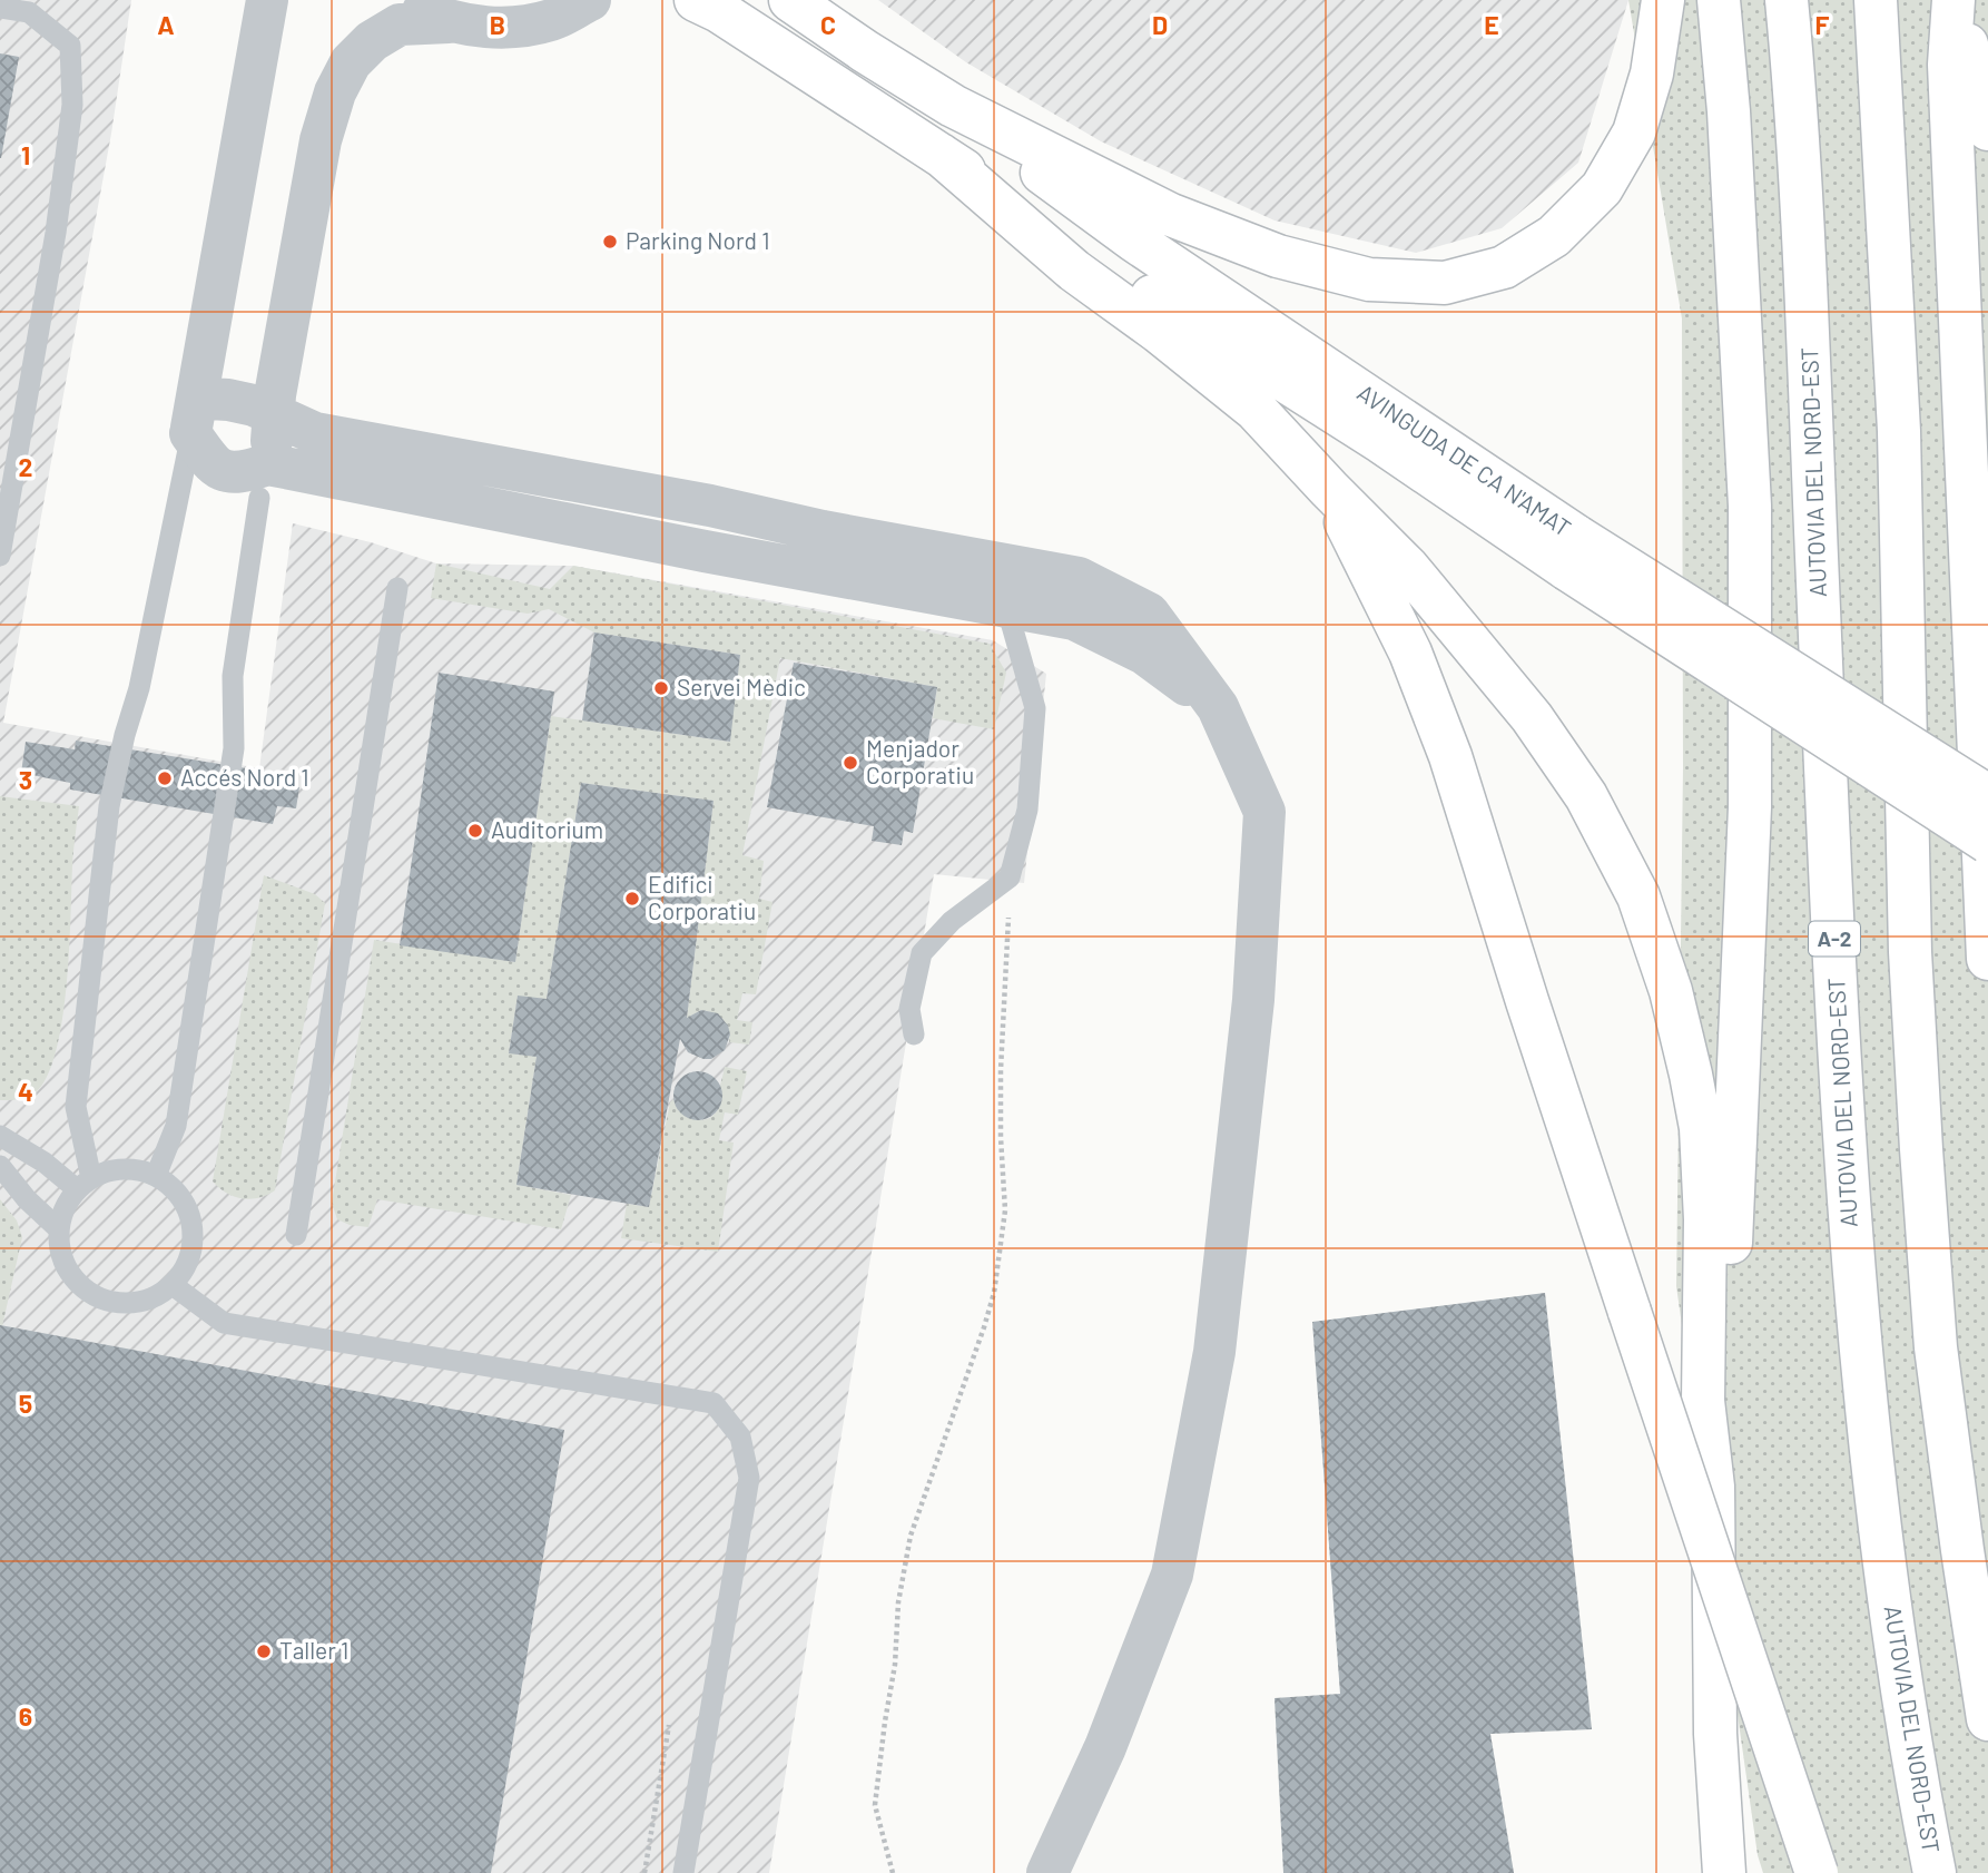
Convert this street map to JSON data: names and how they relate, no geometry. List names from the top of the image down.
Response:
{
  "streets": {
    "highway": ["AVINGUDA DE CA N'AMAT", "AUTOVIA DEL NORD-EST", "A-2"]
  },
  "places": [
    "Parking Nord 1",
    "Servei Mèdic",
    "Menjador Corporatiu",
    "Accés Nord 1",
    "Auditorium",
    "Edifici Corporatiu",
    "Taller 1"
  ],
  "grid": {
    "columns": [
      "A",
      "B",
      "C",
      "D",
      "E",
      "F"
    ],
    "rows": [
      "1",
      "2",
      "3",
      "4",
      "5",
      "6"
    ]
  }
}
